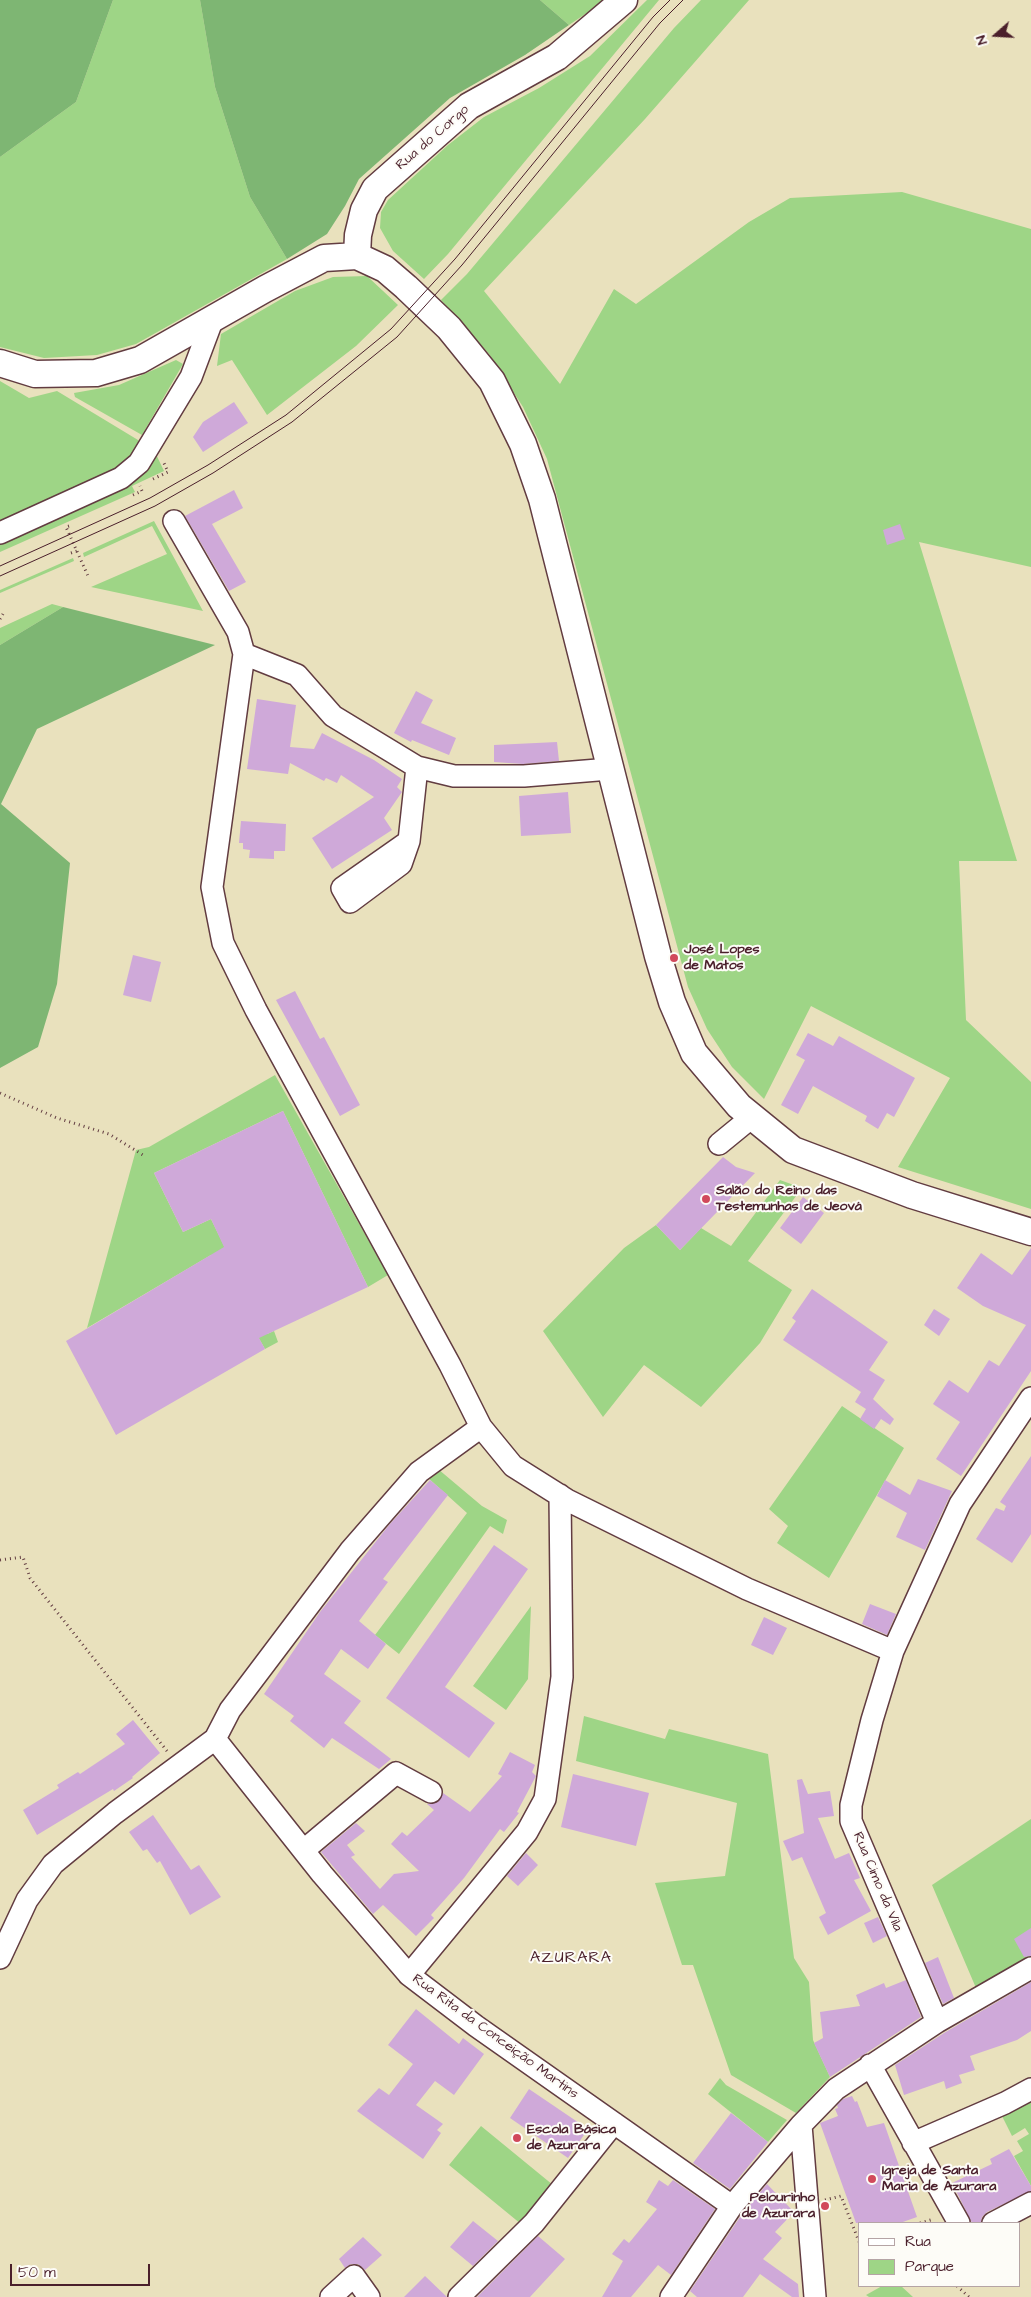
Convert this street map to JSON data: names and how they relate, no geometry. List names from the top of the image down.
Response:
{
  "streets": {
    "street": ["Rua do Corgo", "Rua Cimo da Vila", "Rua Rita da Conceição Martins"]
  },
  "districts": ["AZURARA"],
  "places": [
    "José Lopes de Matos",
    "Salão do Reino das Testemunhas de Jeová",
    "Escola Básica de Azurara",
    "Igreja de Santa Maria de Azurara",
    "Pelourinho de Azurara"
  ],
  "legend": ["Rua", "Parque"],
  "scale_bar": "50 m",
  "north": "left"
}
